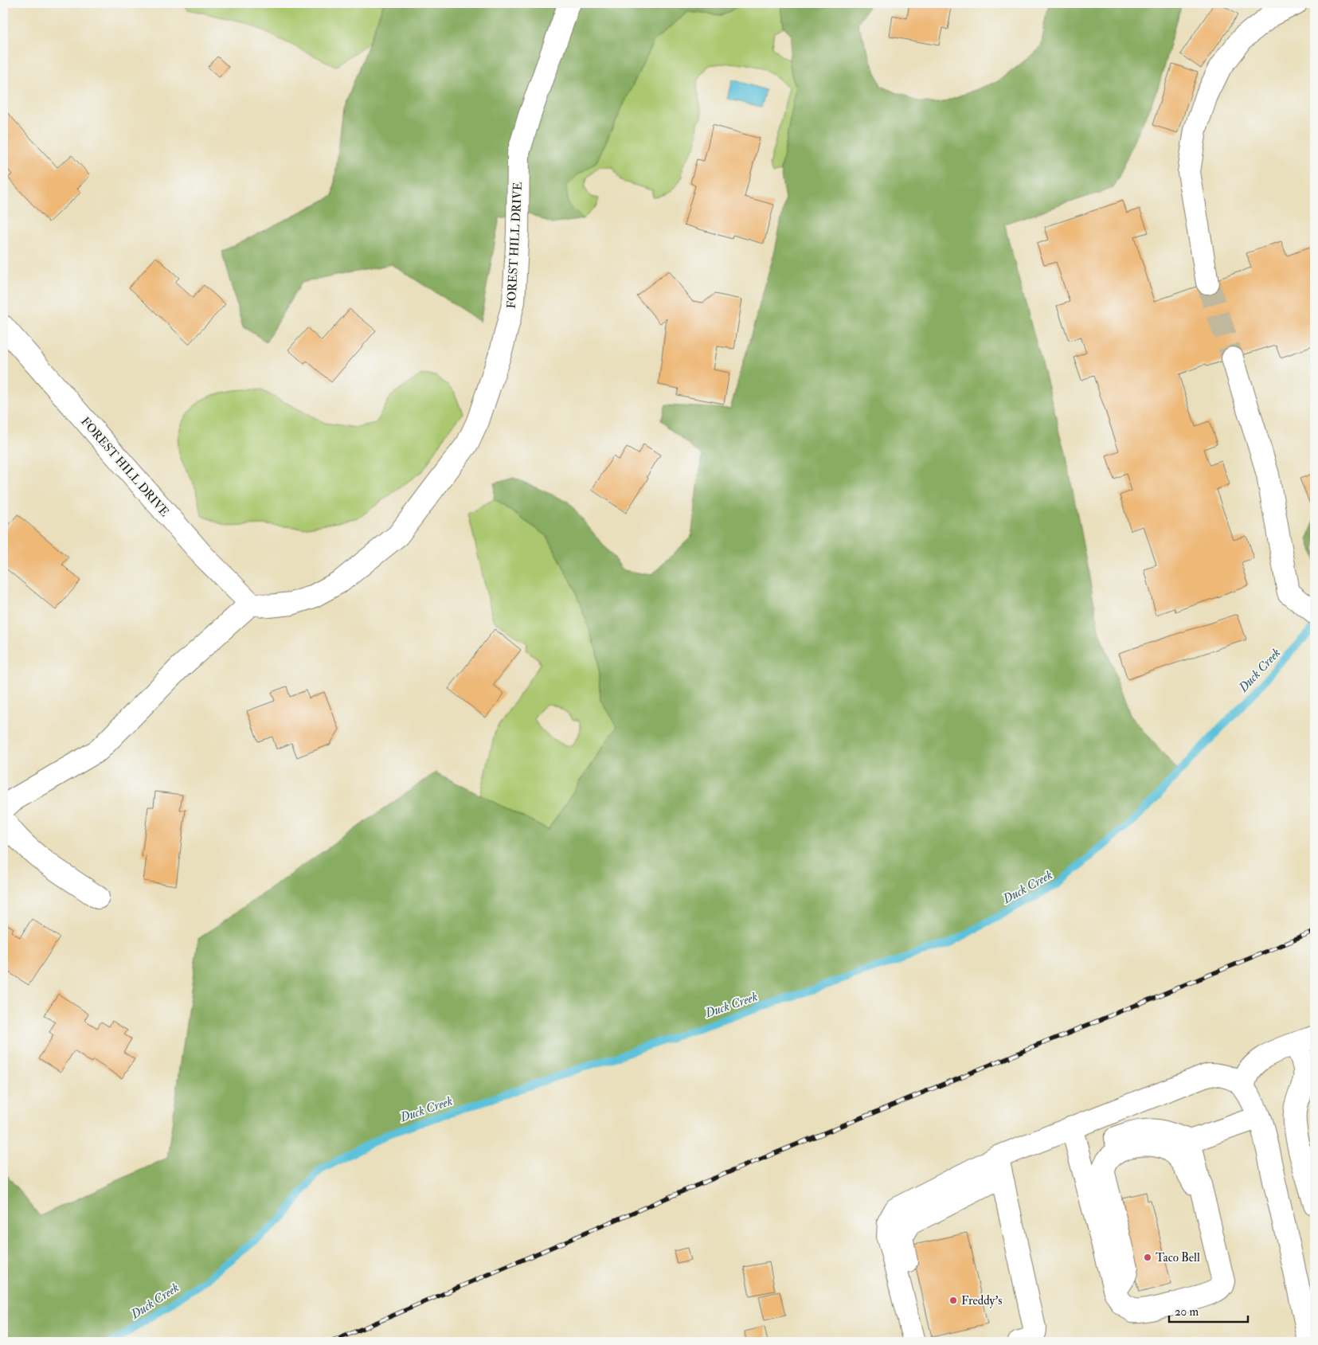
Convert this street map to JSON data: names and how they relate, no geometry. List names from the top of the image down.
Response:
{
  "streets": {
    "street": ["FOREST HILL DRIVE"]
  },
  "water": ["Duck Creek"],
  "places": ["Taco Bell", "Freddy's"],
  "scale_bar": "20 m"
}
